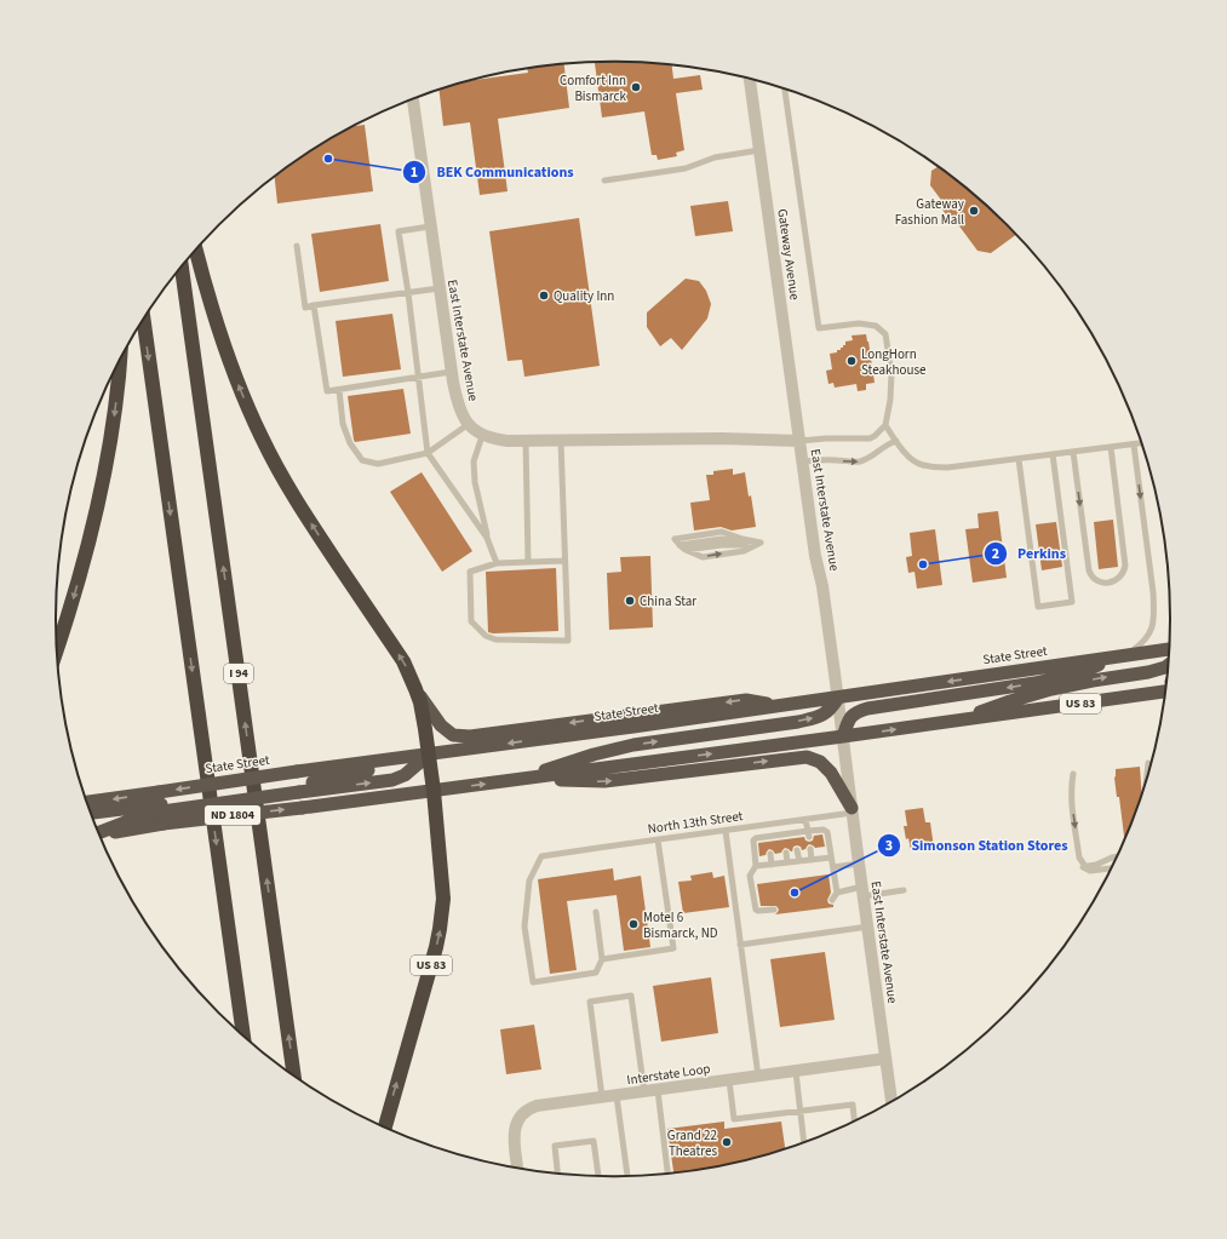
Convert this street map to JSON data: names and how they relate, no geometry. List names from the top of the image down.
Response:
{
  "streets": {
    "highway": [
      "State Street",
      "I 94",
      "US 83",
      "ND 1804"
    ],
    "street": ["Gateway Avenue", "East Interstate Avenue", "Interstate Loop"],
    "lane": ["North 13th Street"]
  },
  "crossings": [
    ["Gateway Avenue", "East Interstate Avenue"],
    ["East Interstate Avenue", "State Street"],
    ["East Interstate Avenue", "North 13th Street"],
    ["East Interstate Avenue", "Interstate Loop"],
    ["State Street", "US 83"]
  ],
  "places": [
    "Comfort Inn Bismarck",
    "BEK Communications",
    "Gateway Fashion Mall",
    "Quality Inn",
    "LongHorn Steakhouse",
    "Perkins",
    "China Star",
    "Simonson Station Stores",
    "Motel 6 Bismarck, ND",
    "Grand 22 Theatres"
  ]
}
